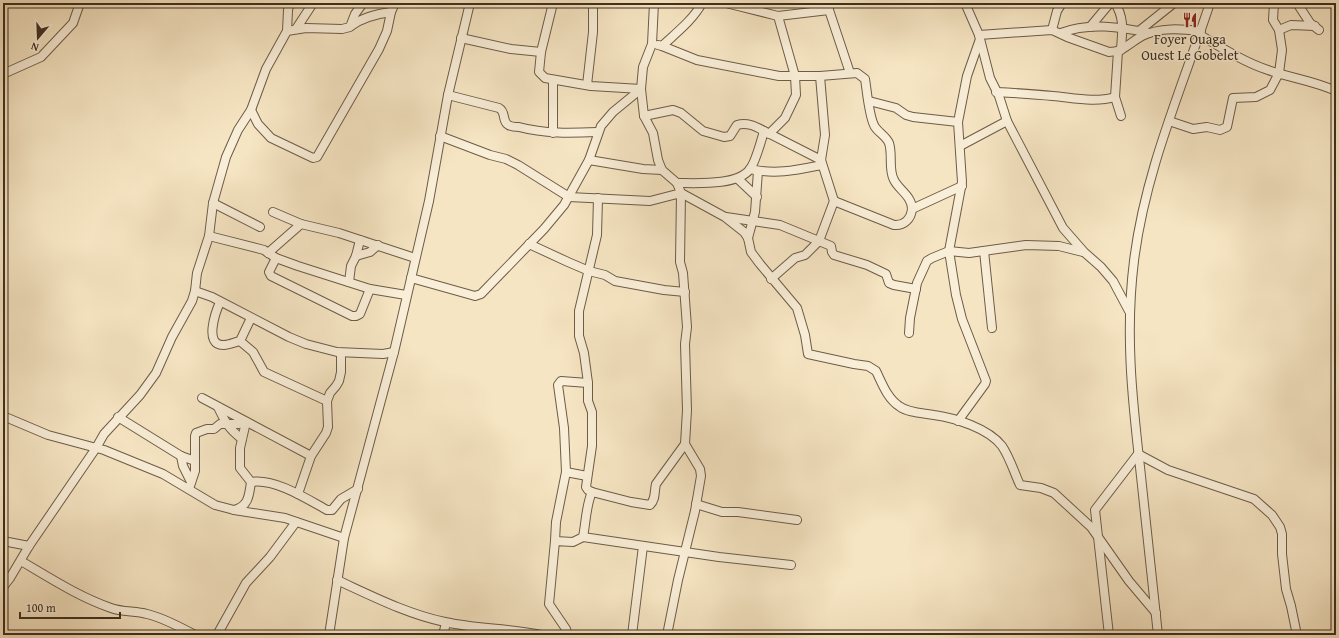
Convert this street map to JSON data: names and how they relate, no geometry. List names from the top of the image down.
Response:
{
  "places": {
    "restaurant": ["Foyer Ouaga Ouest Le Gobelet"]
  },
  "scale_bar": "100 m",
  "north": "bottom"
}
